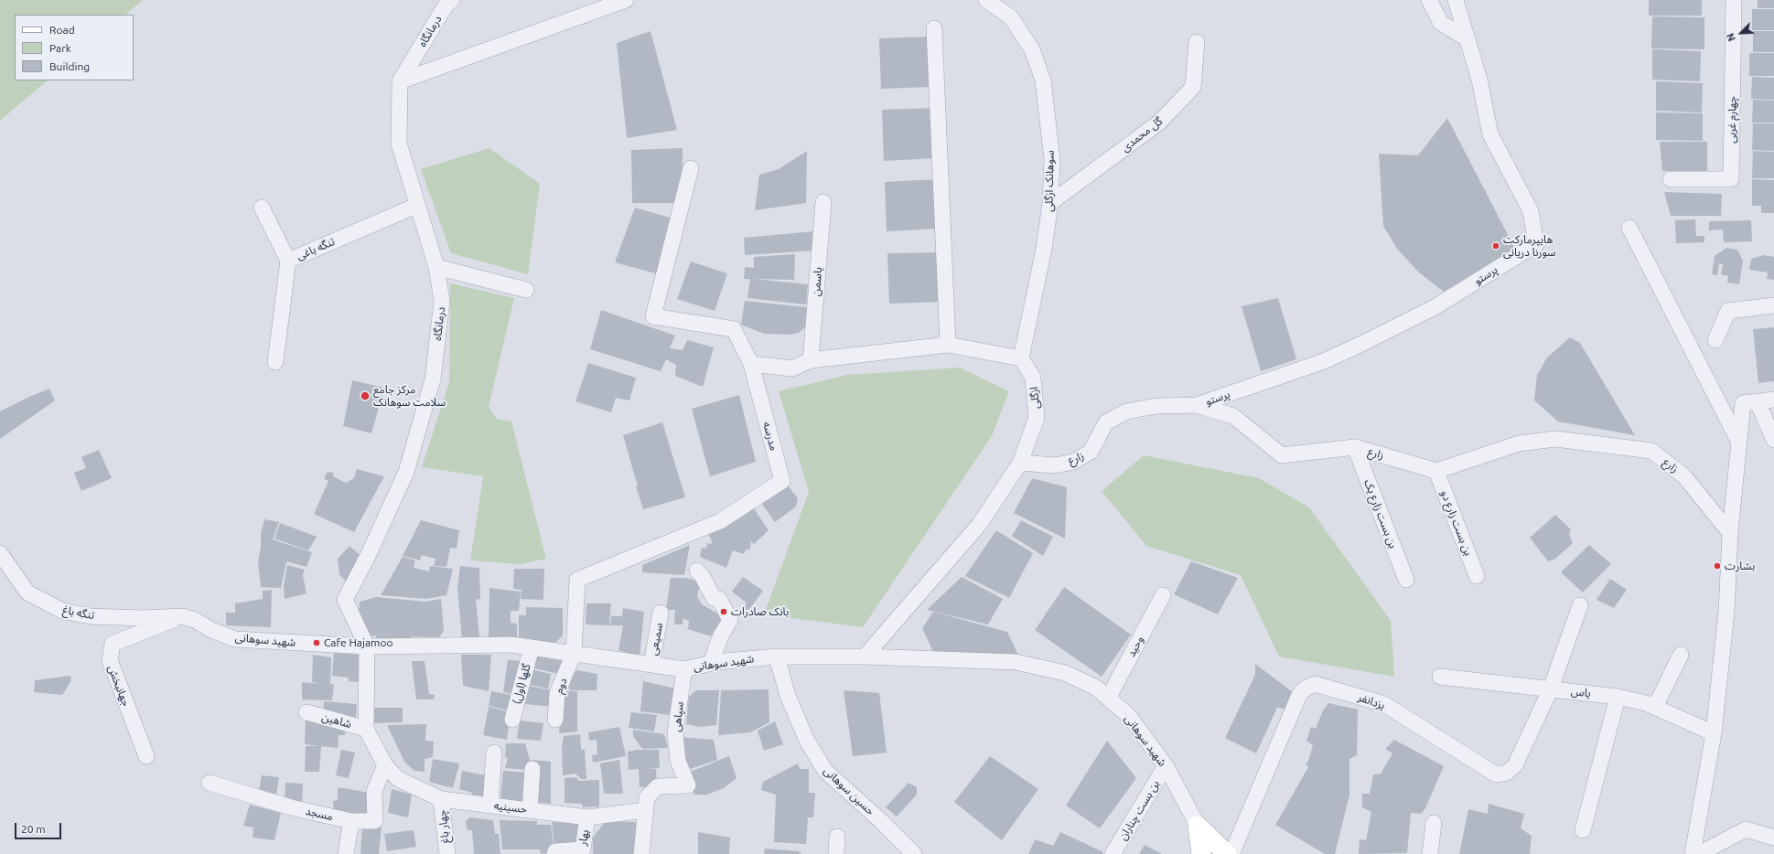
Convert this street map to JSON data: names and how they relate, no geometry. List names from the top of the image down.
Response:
{
  "streets": {
    "main road": ["شهید سوهانی"],
    "street": [
      "درمانگاه",
      "چهارم غربی",
      "گل محمدی",
      "سوهانک ازگلی",
      "تنگه باغی",
      "پرستو",
      "یاسمن",
      "ازگلی",
      "مدرسه",
      "زارع",
      "بن بست زارع یک",
      "بن بست زارع دو",
      "تنگه باغ",
      "سمیعی",
      "وحید",
      "گلها (اول)",
      "جهانبخش",
      "دوم",
      "یاس",
      "یزدانفر",
      "سپاهی",
      "شاهین",
      "حسین سوهانی",
      "حسینیه",
      "بن بست چناران",
      "مسجد",
      "چهار باغ",
      "بهار"
    ]
  },
  "crossings": [
    ["درمانگاه", "تنگه باغی"],
    ["درمانگاه", "شهید سوهانی"],
    ["گل محمدی", "سوهانک ازگلی"],
    ["سوهانک ازگلی", "ازگلی"],
    ["پرستو", "زارع"],
    ["ازگلی", "زارع"],
    ["ازگلی", "شهید سوهانی"],
    ["مدرسه", "شهید سوهانی"],
    ["مدرسه", "دوم"],
    ["زارع", "بن بست زارع یک"],
    ["زارع", "بن بست زارع دو"],
    ["تنگه باغ", "شهید سوهانی"],
    ["تنگه باغ", "جهانبخش"],
    ["سمیعی", "شهید سوهانی"],
    ["شهید سوهانی", "وحید"],
    ["شهید سوهانی", "گلها (اول)"],
    ["شهید سوهانی", "جهانبخش"],
    ["شهید سوهانی", "دوم"],
    ["شهید سوهانی", "سپاهی"],
    ["شهید سوهانی", "حسین سوهانی"],
    ["شهید سوهانی", "بن بست چناران"],
    ["یاس", "یزدانفر"],
    ["سپاهی", "حسینیه"],
    ["شاهین", "حسینیه"],
    ["حسینیه", "مسجد"],
    ["حسینیه", "چهار باغ"],
    ["حسینیه", "بهار"]
  ],
  "places": [
    "هایپرمارکت سورنا دریانی",
    "مرکز جامع سلامت سوهانک",
    "بشارت",
    "بانک صادرات",
    "Cafe Hajamoo"
  ],
  "legend": ["Road", "Park", "Building"],
  "scale_bar": "20 m",
  "north": "bottom left"
}
